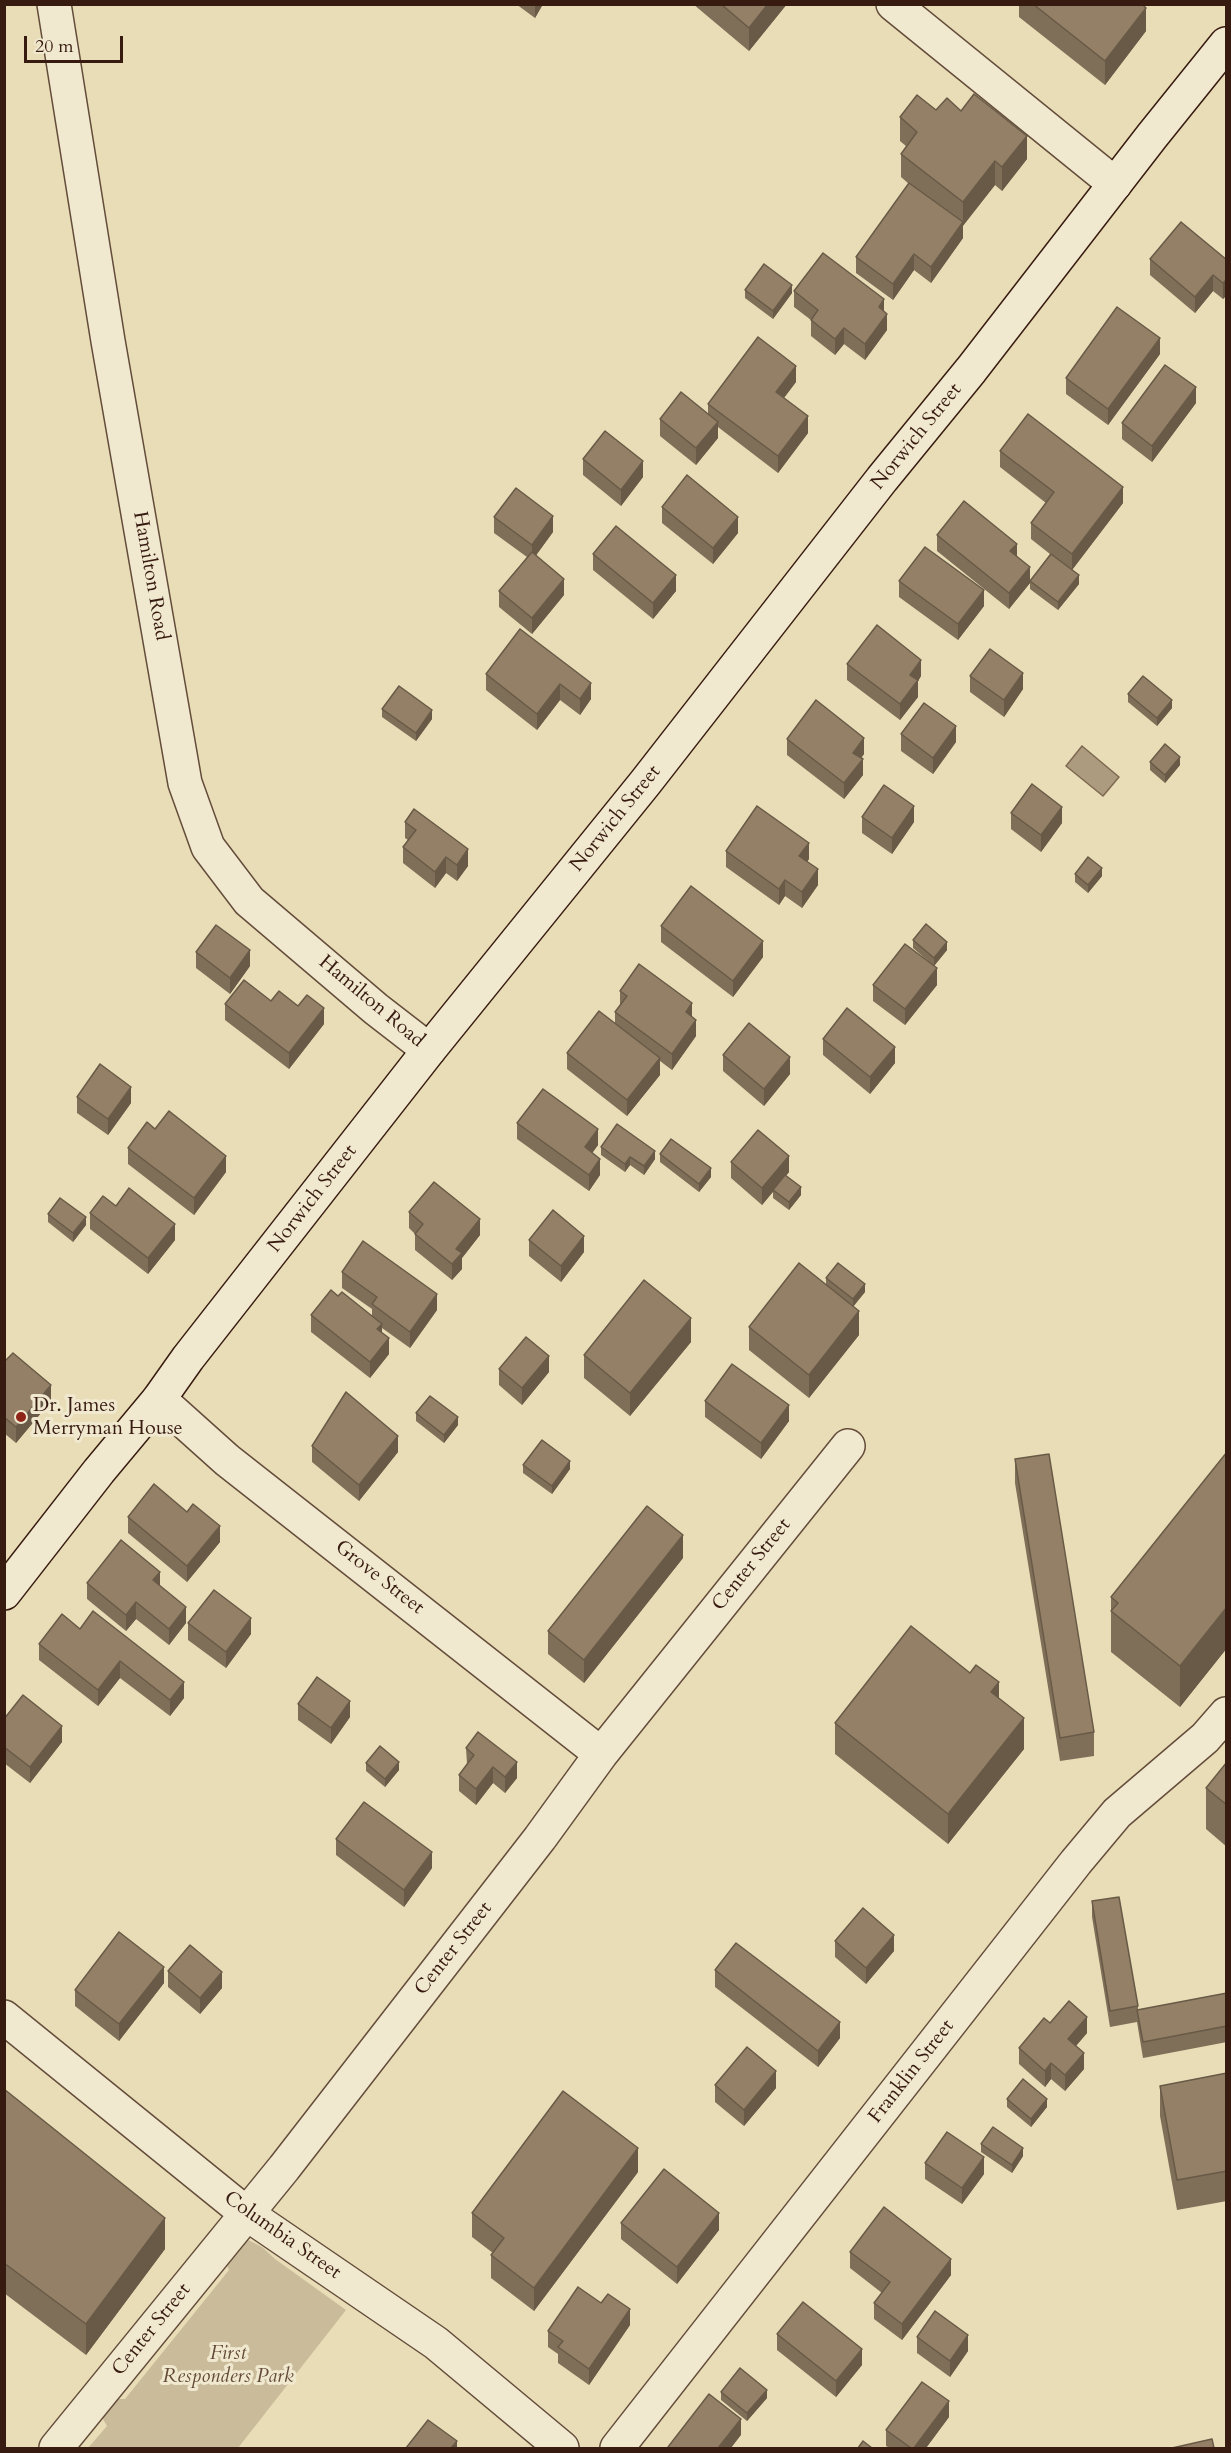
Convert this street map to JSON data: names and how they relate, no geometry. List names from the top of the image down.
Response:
{
  "streets": {
    "street": [
      "Norwich Street",
      "Hamilton Road",
      "Center Street",
      "Grove Street",
      "Franklin Street",
      "Columbia Street"
    ]
  },
  "crossings": [
    ["Norwich Street", "Hamilton Road"],
    ["Norwich Street", "Grove Street"],
    ["Center Street", "Grove Street"],
    ["Center Street", "Columbia Street"]
  ],
  "parks": ["First Responders Park"],
  "places": ["Dr. James Merryman House"],
  "scale_bar": "20 m"
}
